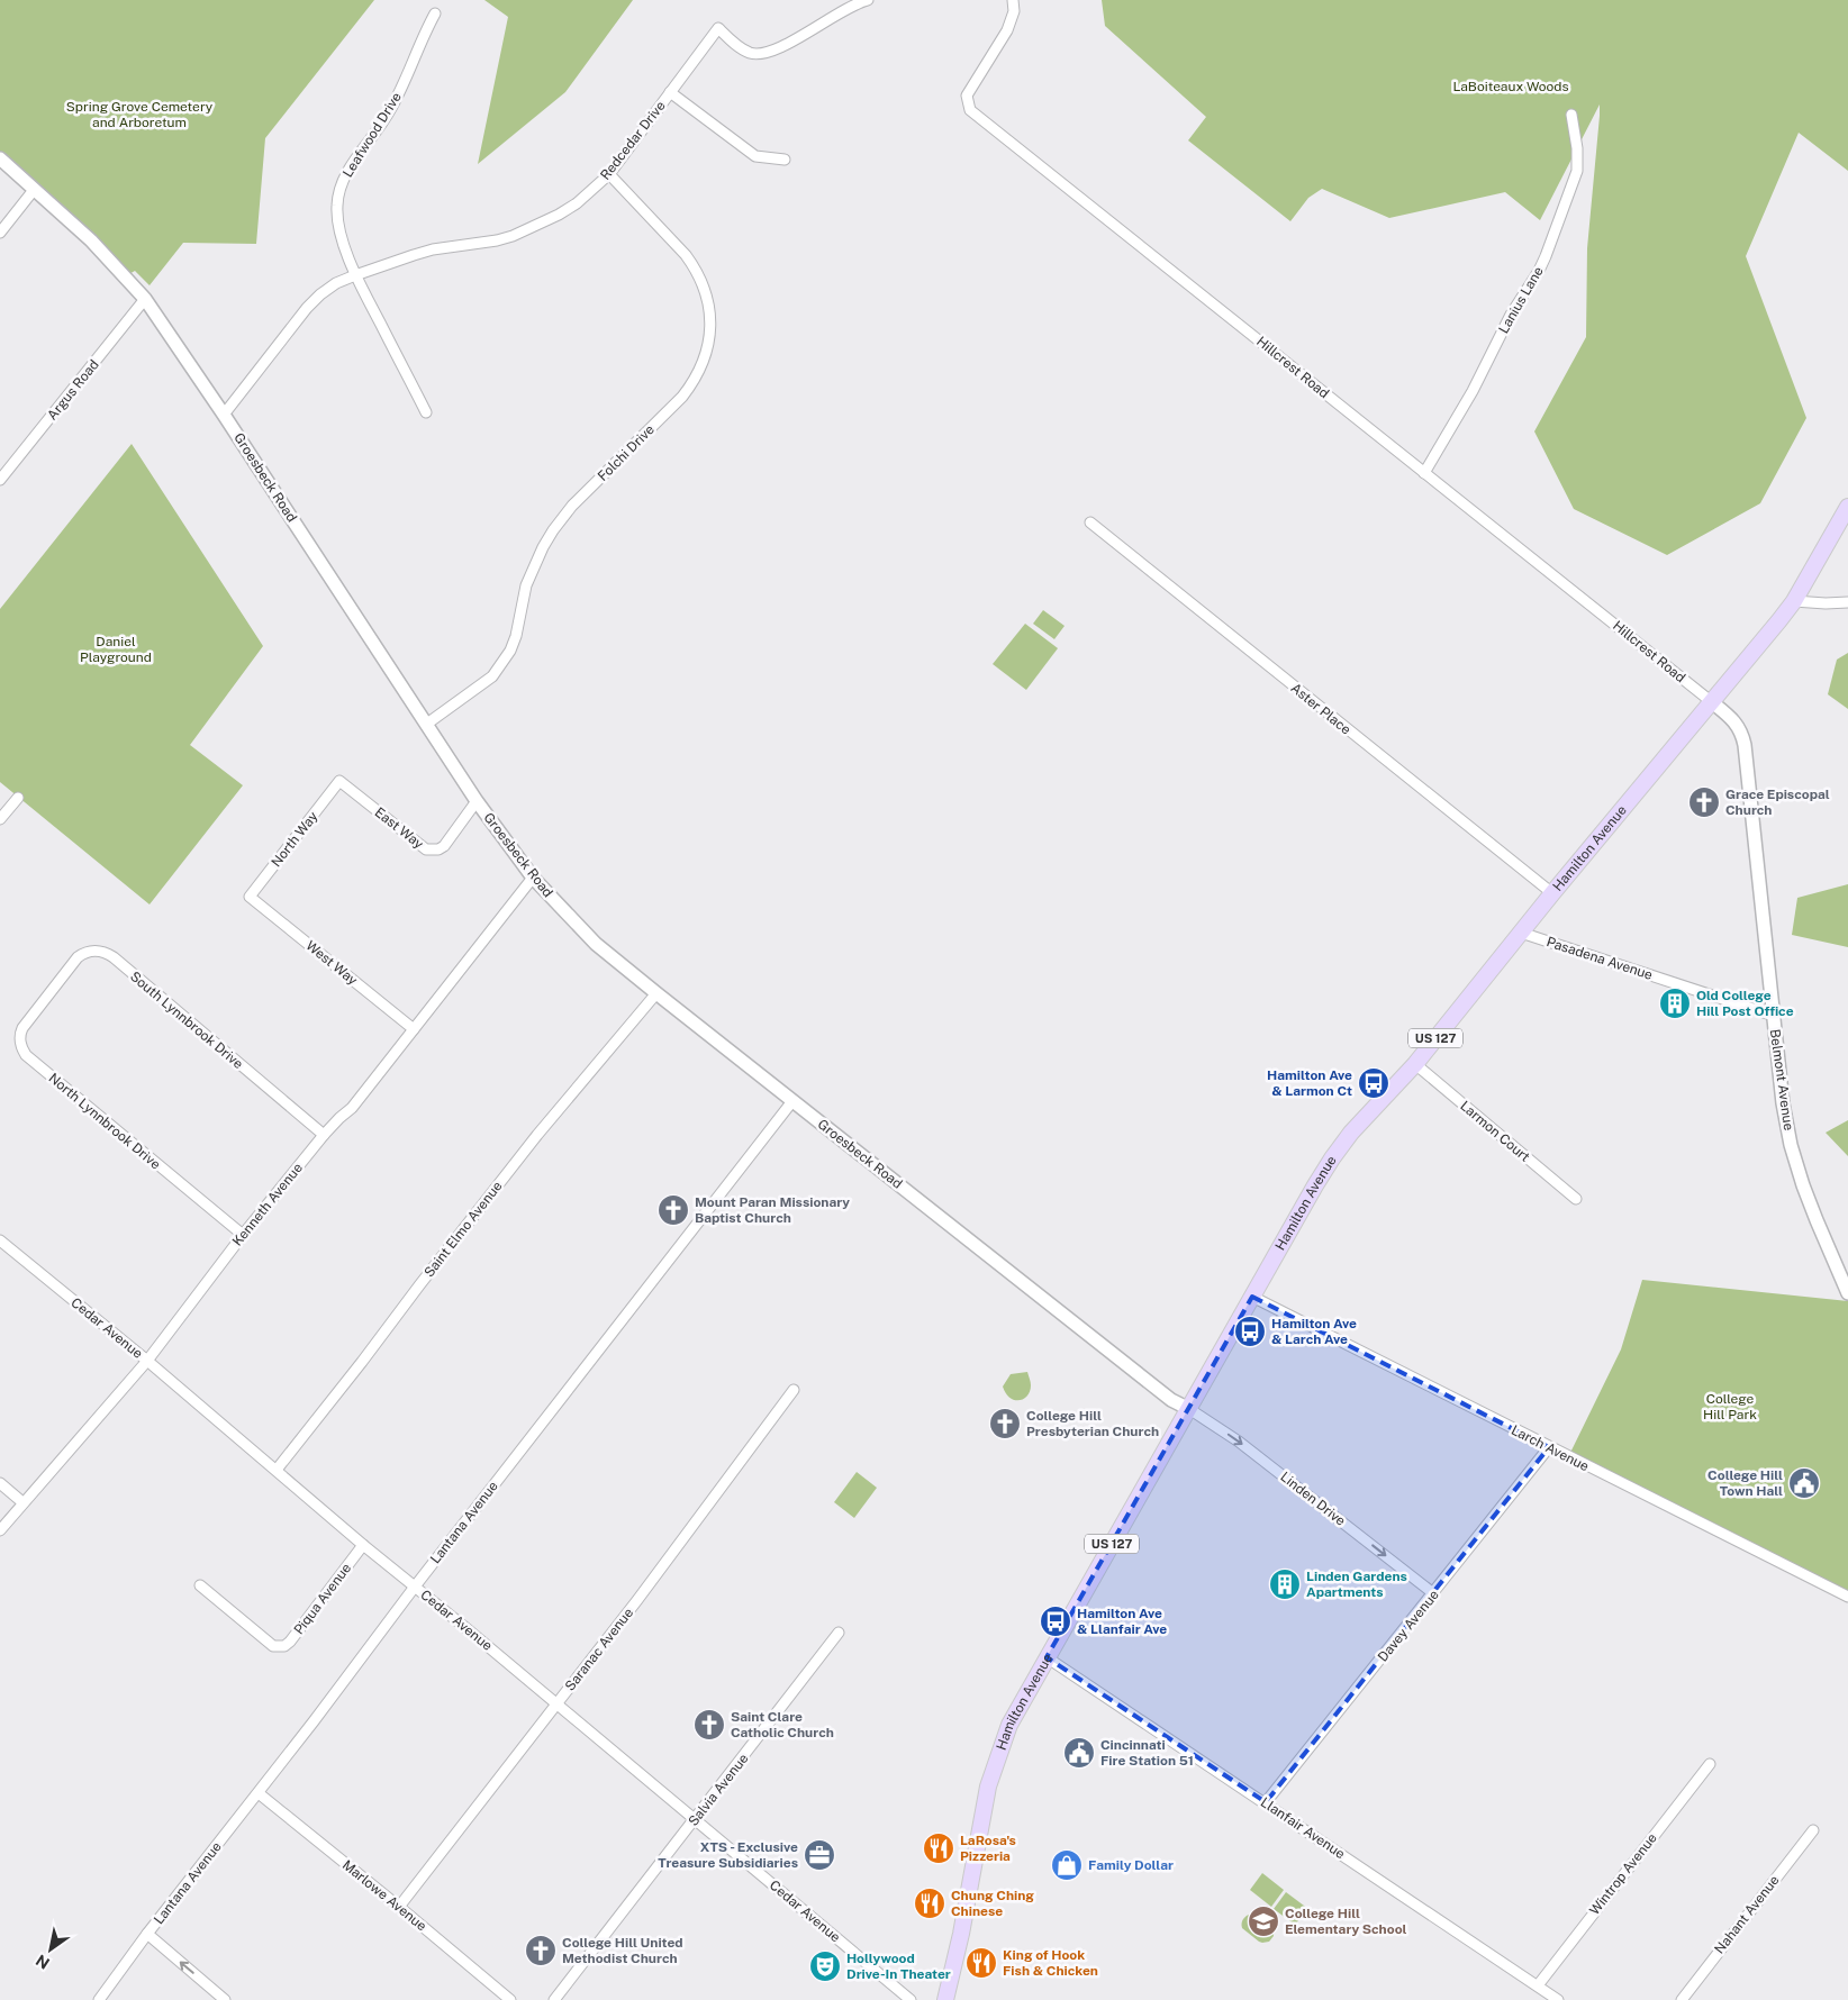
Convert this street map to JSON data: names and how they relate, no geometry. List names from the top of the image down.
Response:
{
  "streets": {
    "main road": ["Hamilton Avenue", "US 127"],
    "street": [
      "Leafwood Drive",
      "Redcedar Drive",
      "Lanius Lane",
      "Hillcrest Road",
      "Argus Road",
      "Folchi Drive",
      "Groesbeck Road",
      "Aster Place",
      "East Way",
      "North Way",
      "Pasadena Avenue",
      "West Way",
      "South Lynnbrook Drive",
      "Belmont Avenue",
      "North Lynnbrook Drive",
      "Larmon Court",
      "Kenneth Avenue",
      "Saint Elmo Avenue",
      "Cedar Avenue",
      "Larch Avenue",
      "Linden Drive",
      "Lantana Avenue",
      "Piqua Avenue",
      "Davey Avenue",
      "Saranac Avenue",
      "Salvia Avenue",
      "Llanfair Avenue",
      "Wintrop Avenue",
      "Marlowe Avenue",
      "Nahant Avenue"
    ]
  },
  "crossings": [
    ["Leafwood Drive", "Redcedar Drive"],
    ["Redcedar Drive", "Folchi Drive"],
    ["Redcedar Drive", "Groesbeck Road"],
    ["Lanius Lane", "Hillcrest Road"],
    ["Hillcrest Road", "Hamilton Avenue"],
    ["Hillcrest Road", "Belmont Avenue"],
    ["Argus Road", "Groesbeck Road"],
    ["Folchi Drive", "Groesbeck Road"],
    ["Groesbeck Road", "East Way"],
    ["Groesbeck Road", "Hamilton Avenue"],
    ["Groesbeck Road", "Kenneth Avenue"],
    ["Groesbeck Road", "Saint Elmo Avenue"],
    ["Groesbeck Road", "Linden Drive"],
    ["Groesbeck Road", "Lantana Avenue"],
    ["Aster Place", "Hamilton Avenue"],
    ["East Way", "North Way"],
    ["North Way", "West Way"],
    ["Hamilton Avenue", "Pasadena Avenue"],
    ["Hamilton Avenue", "Belmont Avenue"],
    ["Hamilton Avenue", "Larmon Court"],
    ["Hamilton Avenue", "Larch Avenue"],
    ["Hamilton Avenue", "Linden Drive"],
    ["Hamilton Avenue", "Llanfair Avenue"],
    ["Pasadena Avenue", "Belmont Avenue"],
    ["West Way", "Kenneth Avenue"],
    ["South Lynnbrook Drive", "North Lynnbrook Drive"],
    ["South Lynnbrook Drive", "Kenneth Avenue"],
    ["North Lynnbrook Drive", "Kenneth Avenue"],
    ["Kenneth Avenue", "Cedar Avenue"],
    ["Saint Elmo Avenue", "Cedar Avenue"],
    ["Cedar Avenue", "Lantana Avenue"],
    ["Cedar Avenue", "Piqua Avenue"],
    ["Cedar Avenue", "Saranac Avenue"],
    ["Cedar Avenue", "Salvia Avenue"],
    ["Larch Avenue", "Davey Avenue"],
    ["Linden Drive", "Davey Avenue"],
    ["Lantana Avenue", "Marlowe Avenue"],
    ["Davey Avenue", "Llanfair Avenue"],
    ["Saranac Avenue", "Marlowe Avenue"],
    ["Llanfair Avenue", "Wintrop Avenue"]
  ],
  "one_way": ["Linden Drive"],
  "parks": [
    "LaBoiteaux Woods",
    "Spring Grove Cemetery and Arboretum",
    "Daniel Playground",
    "College Hill Park"
  ],
  "places": {
    "church": [
      "Grace Episcopal Church",
      "Mount Paran Missionary Baptist Church",
      "College Hill Presbyterian Church",
      "Saint Clare Catholic Church",
      "College Hill United Methodist Church"
    ],
    "building": ["Old College Hill Post Office", "Linden Gardens Apartments"],
    "bus stop": ["Hamilton Ave & Larmon Ct", "Hamilton Ave & Larch Ave", "Hamilton Ave & Llanfair Ave"],
    "public building": ["College Hill Town Hall", "Cincinnati Fire Station 51"],
    "restaurant": ["LaRosa's Pizzeria", "Chung Ching Chinese", "King of Hook Fish & Chicken"],
    "office": ["XTS - Exclusive Treasure Subsidiaries"],
    "shop": ["Family Dollar"],
    "school or university": ["College Hill Elementary School"],
    "theatre": ["Hollywood Drive-In Theater"]
  },
  "north": "bottom left"
}
